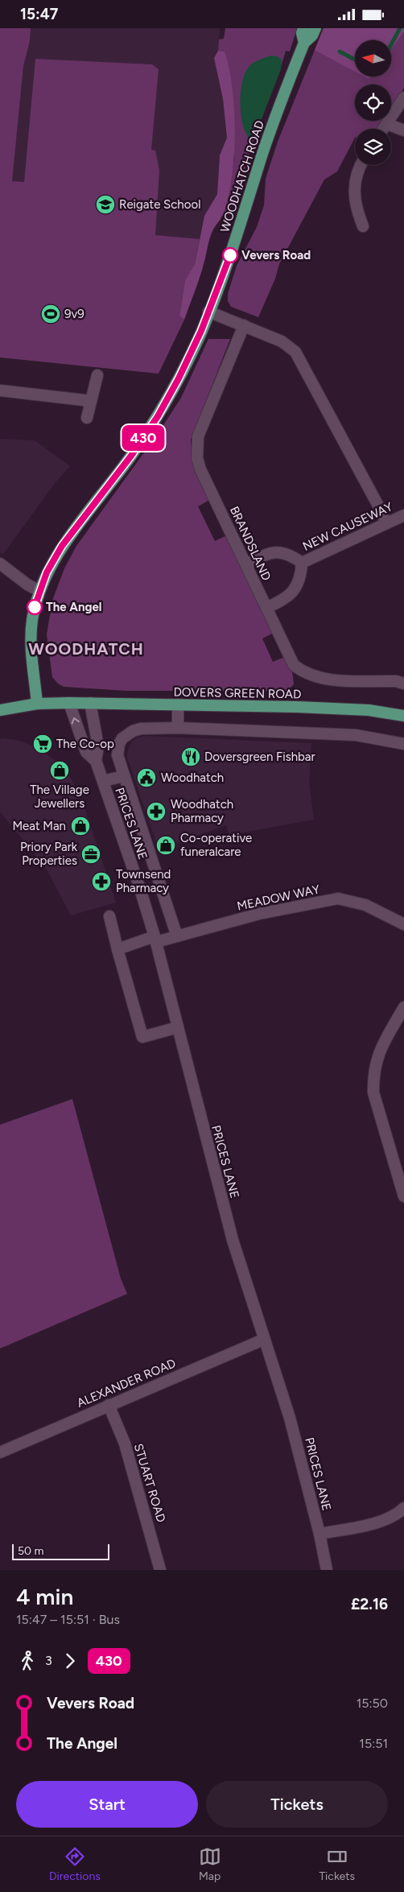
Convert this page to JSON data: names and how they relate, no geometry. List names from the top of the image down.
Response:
{
  "streets": {
    "main road": ["WOODHATCH ROAD", "DOVERS GREEN ROAD"],
    "street": [
      "NEW CAUSEWAY",
      "BRANDSLAND",
      "PRICES LANE",
      "MEADOW WAY",
      "ALEXANDER ROAD",
      "STUART ROAD"
    ]
  },
  "crossings": [
    ["WOODHATCH ROAD", "DOVERS GREEN ROAD"],
    ["NEW CAUSEWAY", "BRANDSLAND"],
    ["DOVERS GREEN ROAD", "PRICES LANE"],
    ["PRICES LANE", "MEADOW WAY"],
    ["PRICES LANE", "ALEXANDER ROAD"],
    ["ALEXANDER ROAD", "STUART ROAD"]
  ],
  "districts": ["WOODHATCH"],
  "places": {
    "school or university": ["Reigate School"],
    "other": ["Vevers Road", "The Angel"],
    "sports": ["9v9"],
    "supermarket": ["The Co-op"],
    "restaurant": ["Doversgreen Fishbar"],
    "shop": ["The Village Jewellers", "Meat Man", "Co-operative funeralcare"],
    "public building": ["Woodhatch"],
    "pharmacy": ["Woodhatch Pharmacy", "Townsend Pharmacy"],
    "office": ["Priory Park Properties"]
  },
  "lines": ["bus line 430"],
  "scale_bar": "50 m",
  "north": "left",
  "page": {
    "status": "15:47",
    "on_map": "430",
    "scale": "50 m",
    "heading": ["4 min", "15:47 – 15:51 · Bus", "£2.16"],
    "legs": ["3", "430"],
    "list": [
      {
        "name": "Vevers Road",
        "value": "15:50"
      },
      {
        "name": "The Angel",
        "value": "15:51"
      }
    ],
    "buttons": ["Start", "Tickets"],
    "tabs": ["Directions", "Map", "Tickets"]
  }
}
